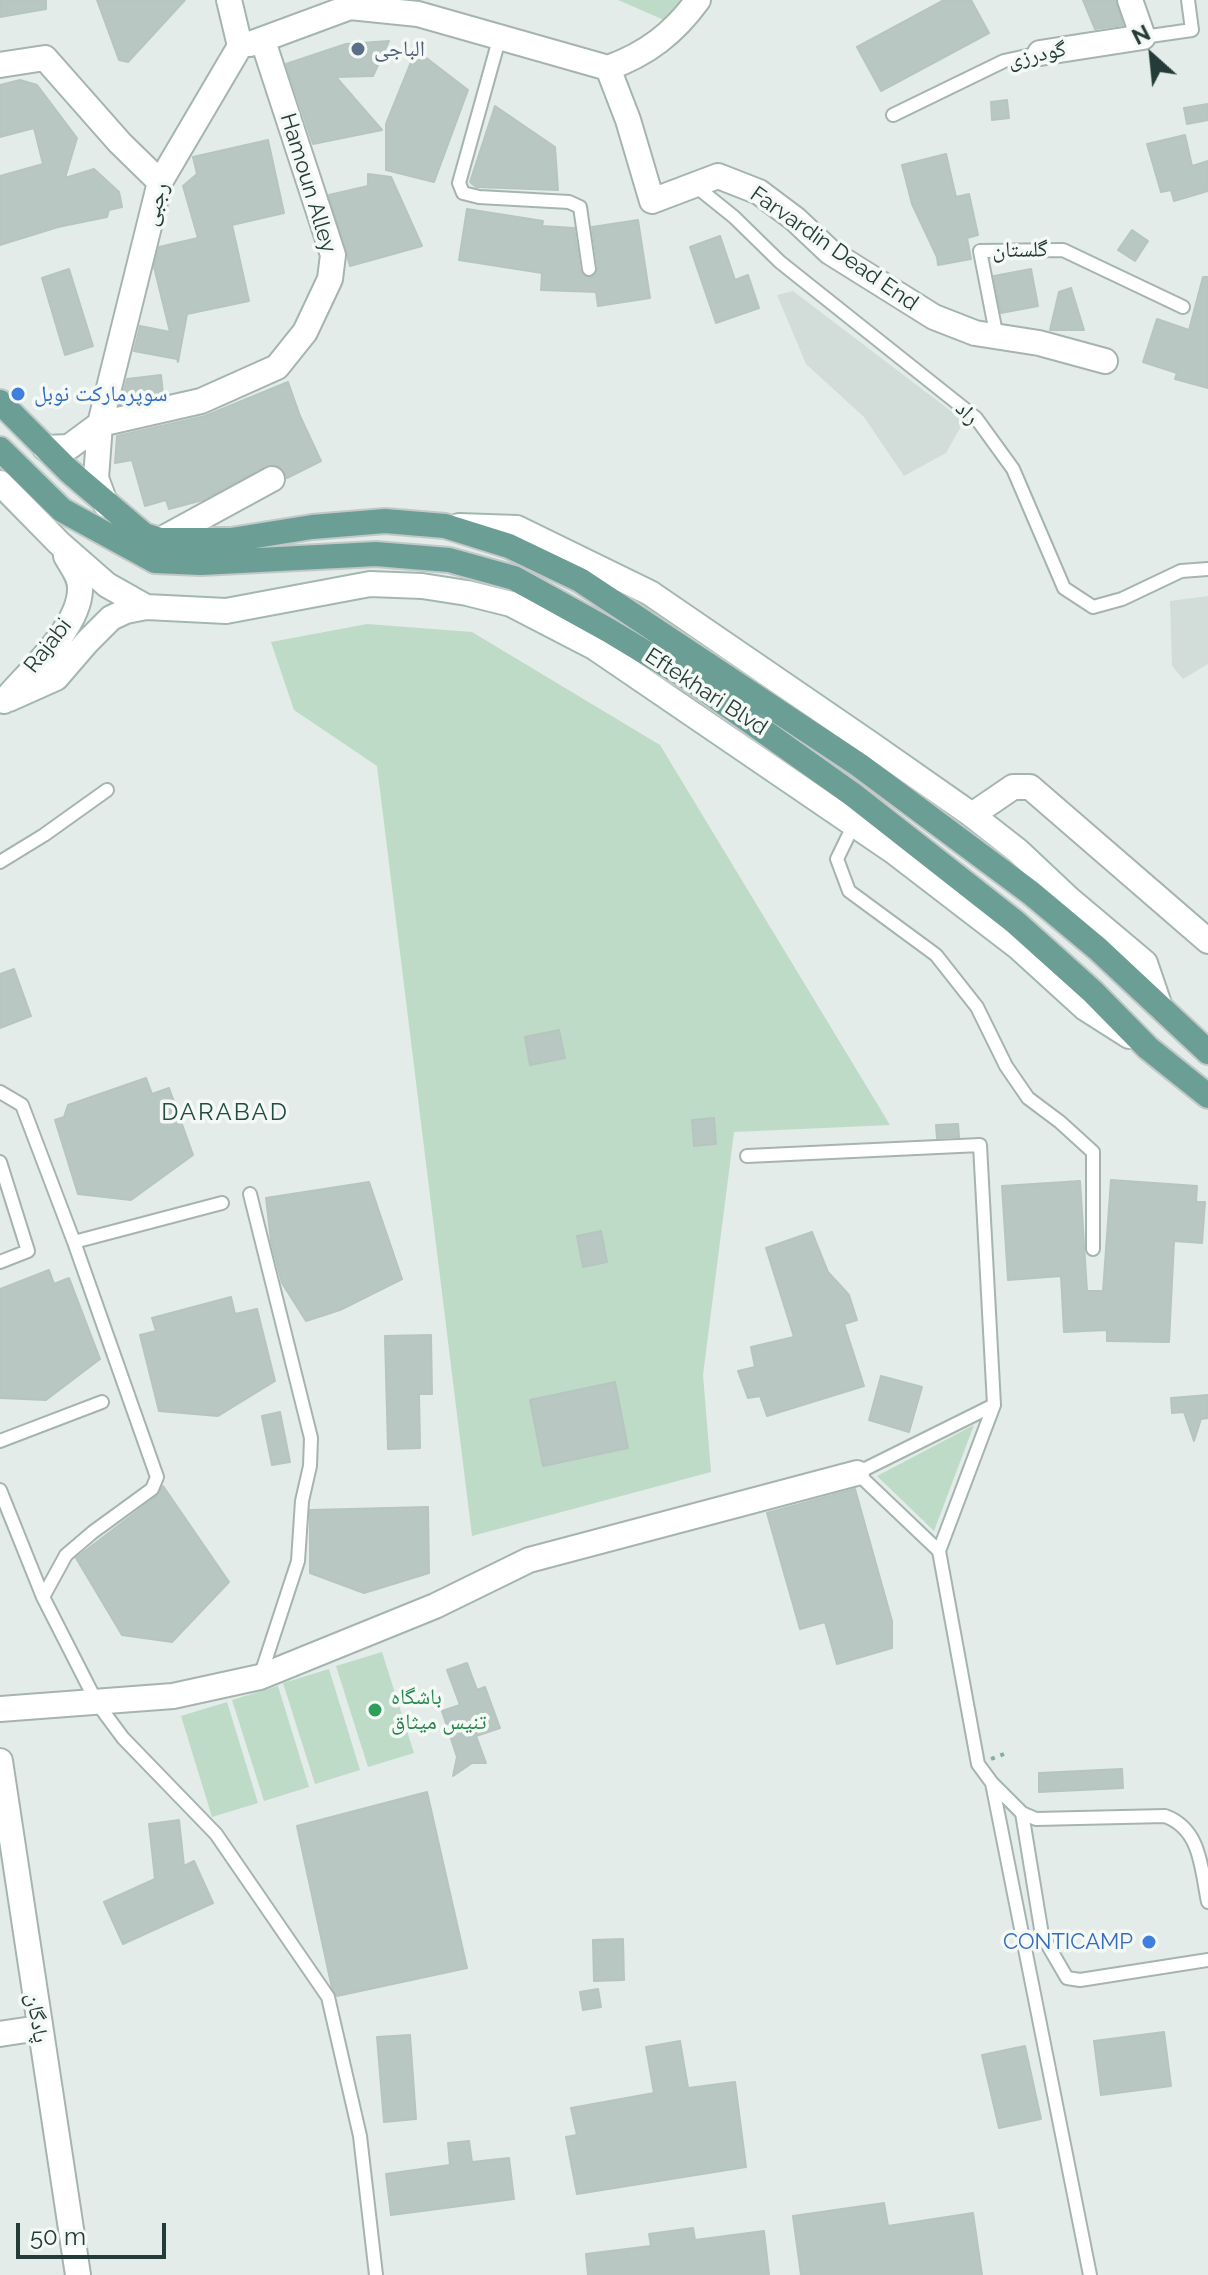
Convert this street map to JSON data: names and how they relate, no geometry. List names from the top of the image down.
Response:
{
  "streets": {
    "main road": ["Eftekhari Blvd"],
    "street": [
      "گودرزی",
      "Hamoun Alley",
      "رجبی",
      "Farvardin Dead End",
      "Rajabi",
      "پادگان"
    ],
    "lane": ["گلستان", "راد"]
  },
  "crossings": [
    ["Hamoun Alley", "رجبی"],
    ["رجبی", "Eftekhari Blvd"],
    ["Farvardin Dead End", "گلستان"],
    ["Farvardin Dead End", "راد"]
  ],
  "districts": ["DARABAD"],
  "places": [
    "الباجی",
    "سوپرمارکت نوبل",
    "باشگاه تنيس ميثاق",
    "CONTICAMP"
  ],
  "scale_bar": "50 m",
  "north": "top left"
}
